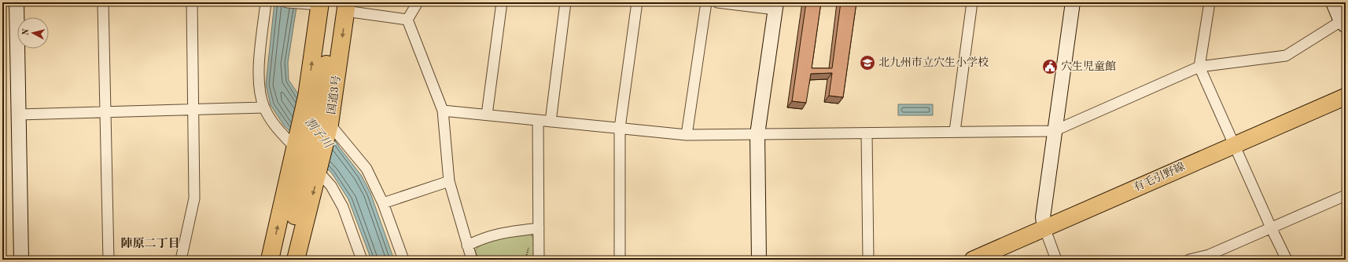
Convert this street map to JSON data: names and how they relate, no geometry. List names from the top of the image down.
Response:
{
  "streets": {
    "highway": ["国道3号"],
    "main road": ["有毛引野線"]
  },
  "districts": ["陣原二丁目"],
  "water": ["割子川"],
  "places": {
    "school or university": ["北九州市立穴生小学校"],
    "public building": ["穴生児童館"]
  },
  "north": "left"
}
